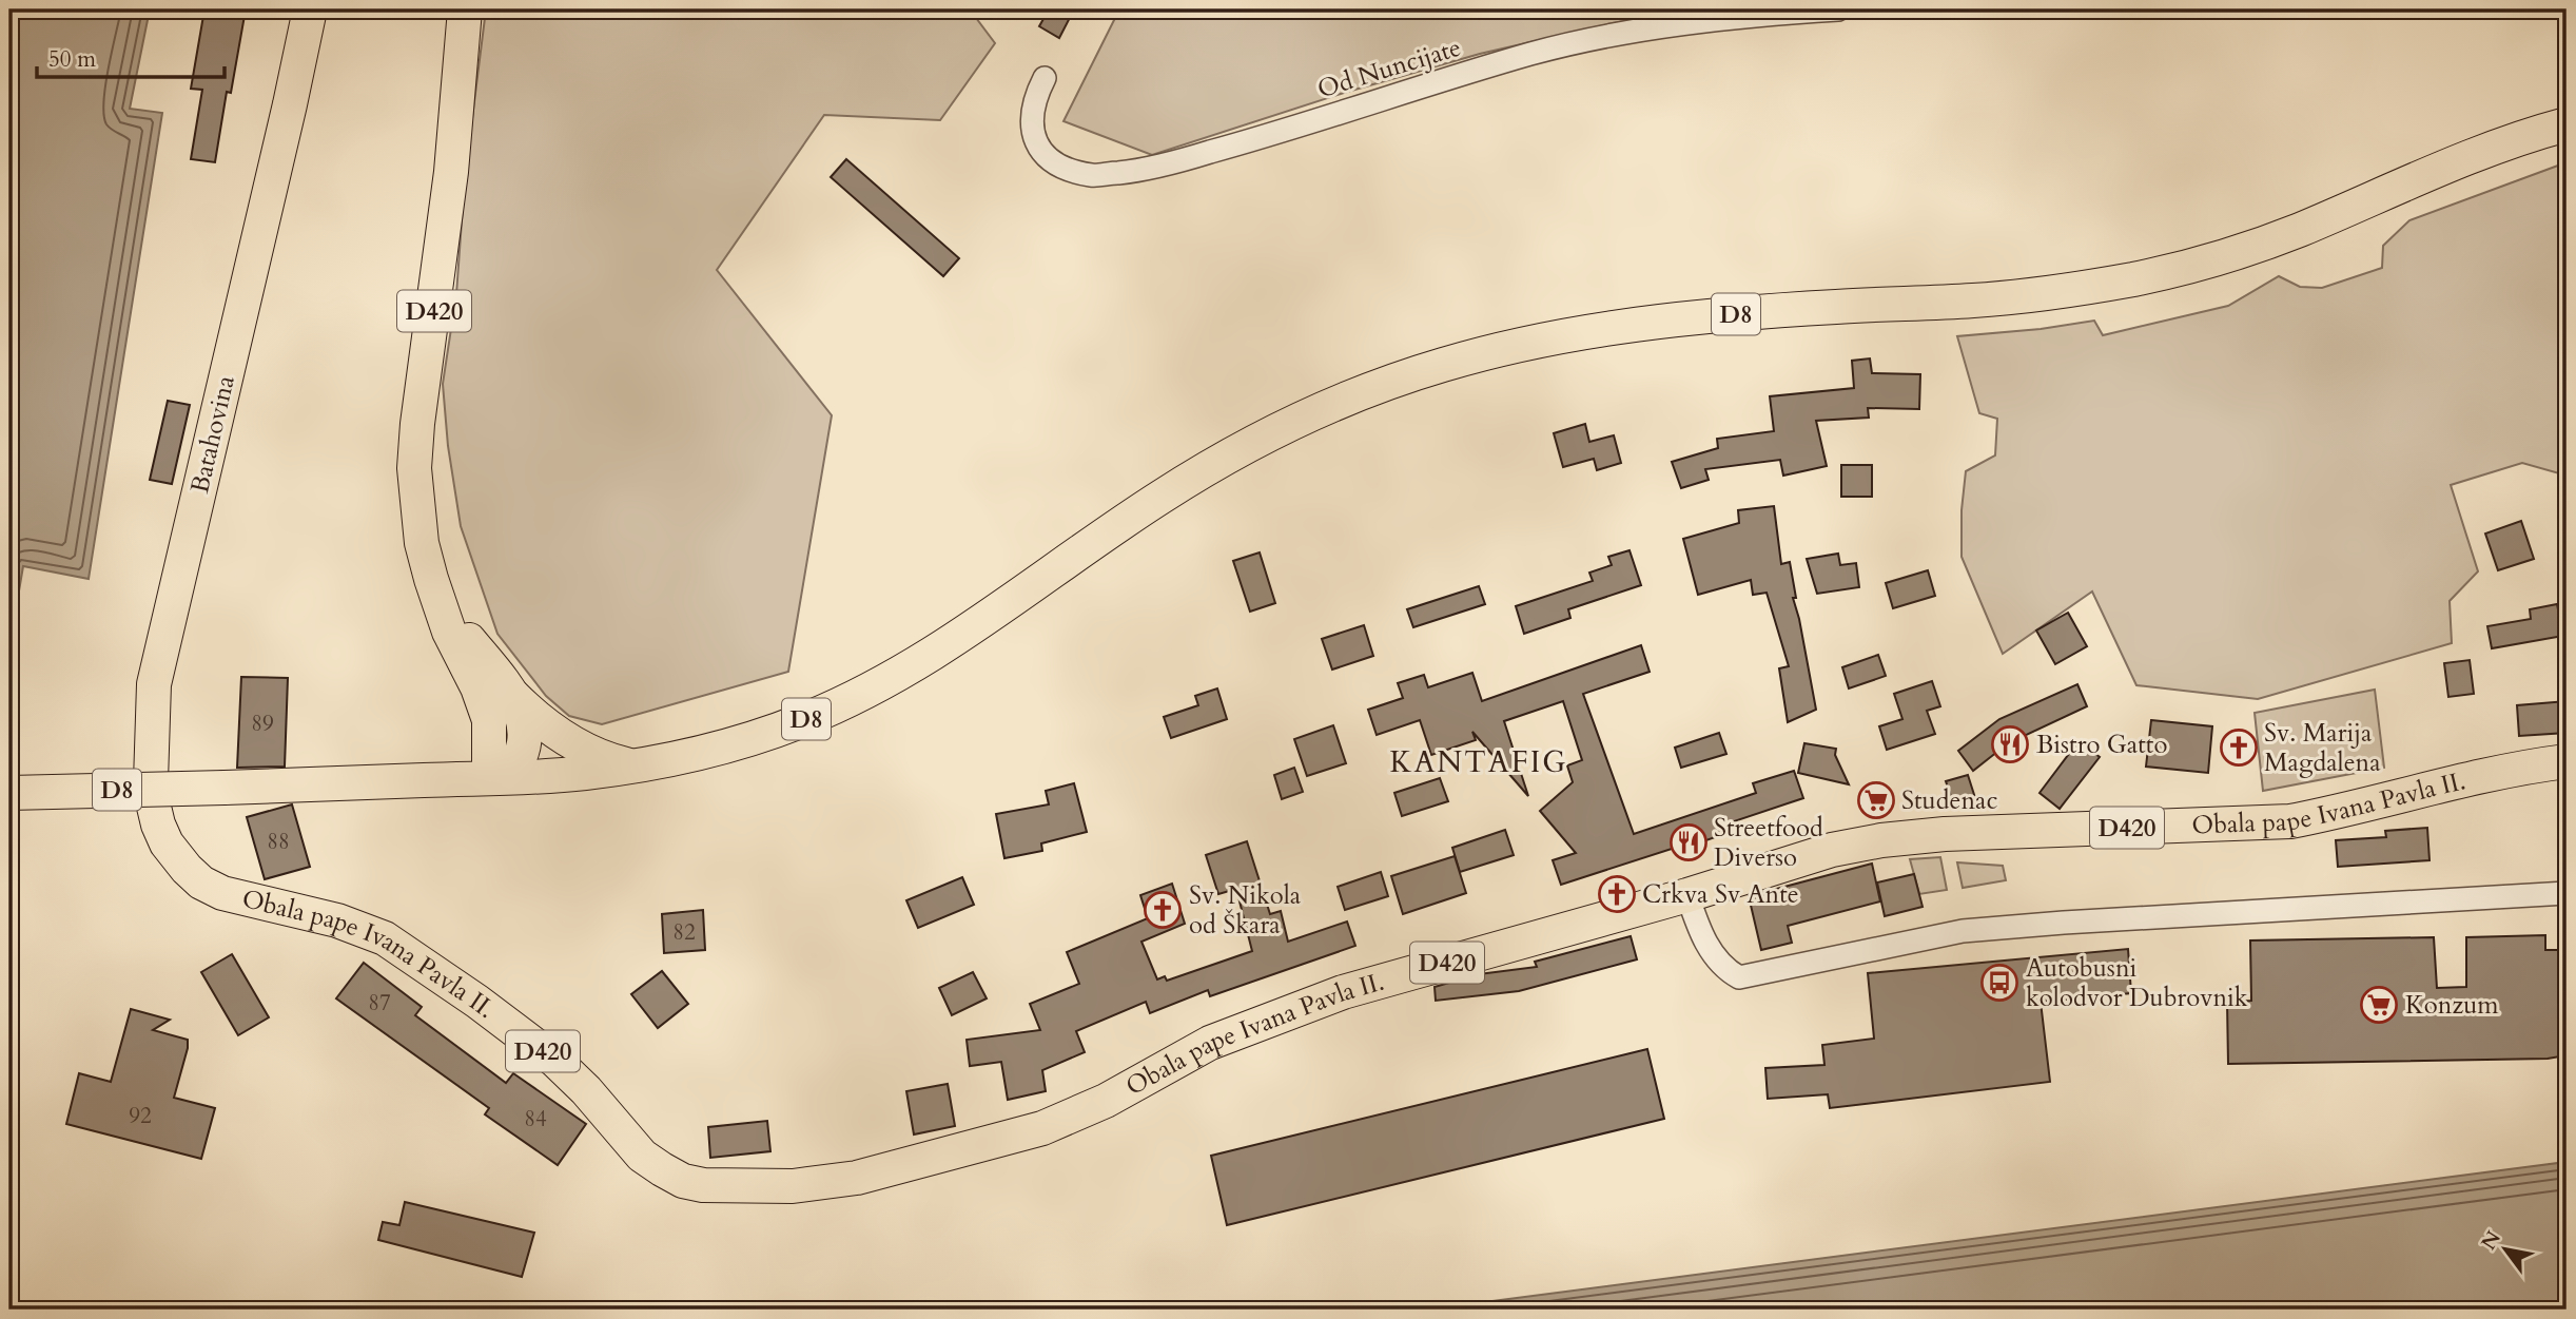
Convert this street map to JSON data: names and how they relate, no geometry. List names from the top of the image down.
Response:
{
  "streets": {
    "main road": [
      "D420",
      "D8",
      "Batahovina",
      "Obala pape Ivana Pavla II."
    ],
    "street": ["Od Nuncijate"]
  },
  "crossings": [
    ["D420", "D8"],
    ["Batahovina", "Obala pape Ivana Pavla II."]
  ],
  "districts": ["KANTAFIG"],
  "places": {
    "restaurant": ["Bistro Gatto", "Streetfood Diverso"],
    "church": ["Sv. Marija Magdalena", "Crkva Sv Ante", "Sv. Nikola od Škara"],
    "supermarket": ["Studenac", "Konzum"],
    "bus stop": ["Autobusni kolodvor Dubrovnik"]
  },
  "house_numbers": [
    "89",
    "88",
    "82",
    "87",
    "92",
    "84"
  ],
  "scale_bar": "50 m",
  "north": "top left"
}
